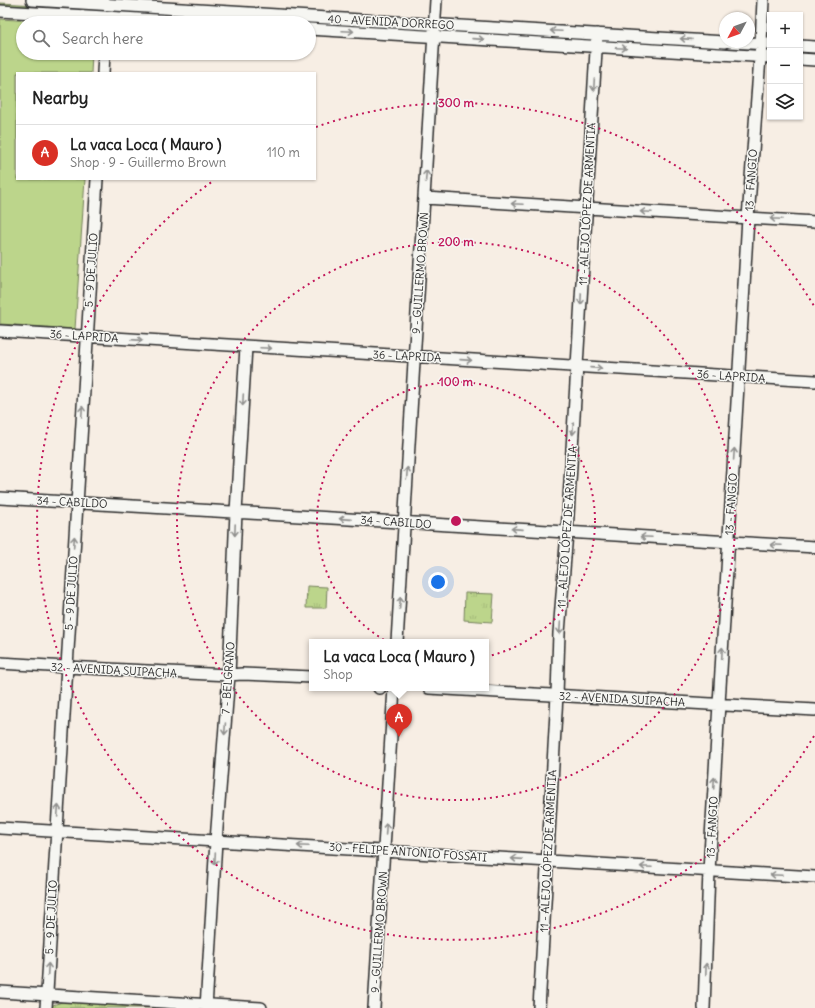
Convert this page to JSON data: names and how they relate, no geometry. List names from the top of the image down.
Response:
{
  "streets": {
    "street": [
      "40 - AVENIDA DORREGO",
      "13 - FANGIO",
      "11 - ALEJO LÓPEZ DE ARMENTIA",
      "5 - 9 DE JULIO",
      "9 - GUILLERMO BROWN",
      "36 - LAPRIDA",
      "34 - CABILDO",
      "32 - AVENIDA SUIPACHA",
      "7 - BELGRANO",
      "30 - FELIPE ANTONIO FOSSATI"
    ]
  },
  "crossings": [
    ["40 - AVENIDA DORREGO", "13 - FANGIO"],
    ["40 - AVENIDA DORREGO", "11 - ALEJO LÓPEZ DE ARMENTIA"],
    ["40 - AVENIDA DORREGO", "9 - GUILLERMO BROWN"],
    ["13 - FANGIO", "36 - LAPRIDA"],
    ["13 - FANGIO", "34 - CABILDO"],
    ["13 - FANGIO", "32 - AVENIDA SUIPACHA"],
    ["13 - FANGIO", "30 - FELIPE ANTONIO FOSSATI"],
    ["11 - ALEJO LÓPEZ DE ARMENTIA", "36 - LAPRIDA"],
    ["11 - ALEJO LÓPEZ DE ARMENTIA", "34 - CABILDO"],
    ["11 - ALEJO LÓPEZ DE ARMENTIA", "32 - AVENIDA SUIPACHA"],
    ["11 - ALEJO LÓPEZ DE ARMENTIA", "30 - FELIPE ANTONIO FOSSATI"],
    ["5 - 9 DE JULIO", "36 - LAPRIDA"],
    ["5 - 9 DE JULIO", "34 - CABILDO"],
    ["5 - 9 DE JULIO", "32 - AVENIDA SUIPACHA"],
    ["5 - 9 DE JULIO", "30 - FELIPE ANTONIO FOSSATI"],
    ["9 - GUILLERMO BROWN", "36 - LAPRIDA"],
    ["9 - GUILLERMO BROWN", "34 - CABILDO"],
    ["9 - GUILLERMO BROWN", "30 - FELIPE ANTONIO FOSSATI"],
    ["36 - LAPRIDA", "7 - BELGRANO"],
    ["34 - CABILDO", "7 - BELGRANO"],
    ["32 - AVENIDA SUIPACHA", "7 - BELGRANO"],
    ["7 - BELGRANO", "30 - FELIPE ANTONIO FOSSATI"]
  ],
  "one_way": [
    "13 - FANGIO",
    "11 - ALEJO LÓPEZ DE ARMENTIA",
    "5 - 9 DE JULIO",
    "9 - GUILLERMO BROWN",
    "36 - LAPRIDA",
    "34 - CABILDO",
    "7 - BELGRANO",
    "30 - FELIPE ANTONIO FOSSATI"
  ],
  "north": "bottom left",
  "page": {
    "map_buttons": ["+", "−"],
    "search": "Search here",
    "heading": "Nearby",
    "list": [
      {
        "mark": "A",
        "name": "La vaca Loca ( Mauro )",
        "note": "Shop · 9 - Guillermo Brown",
        "value": "110 m"
      }
    ],
    "popup": ["La vaca Loca ( Mauro )", "Shop"],
    "pins": "A"
  },
  "rings": ["300 m", "200 m", "100 m"]
}
